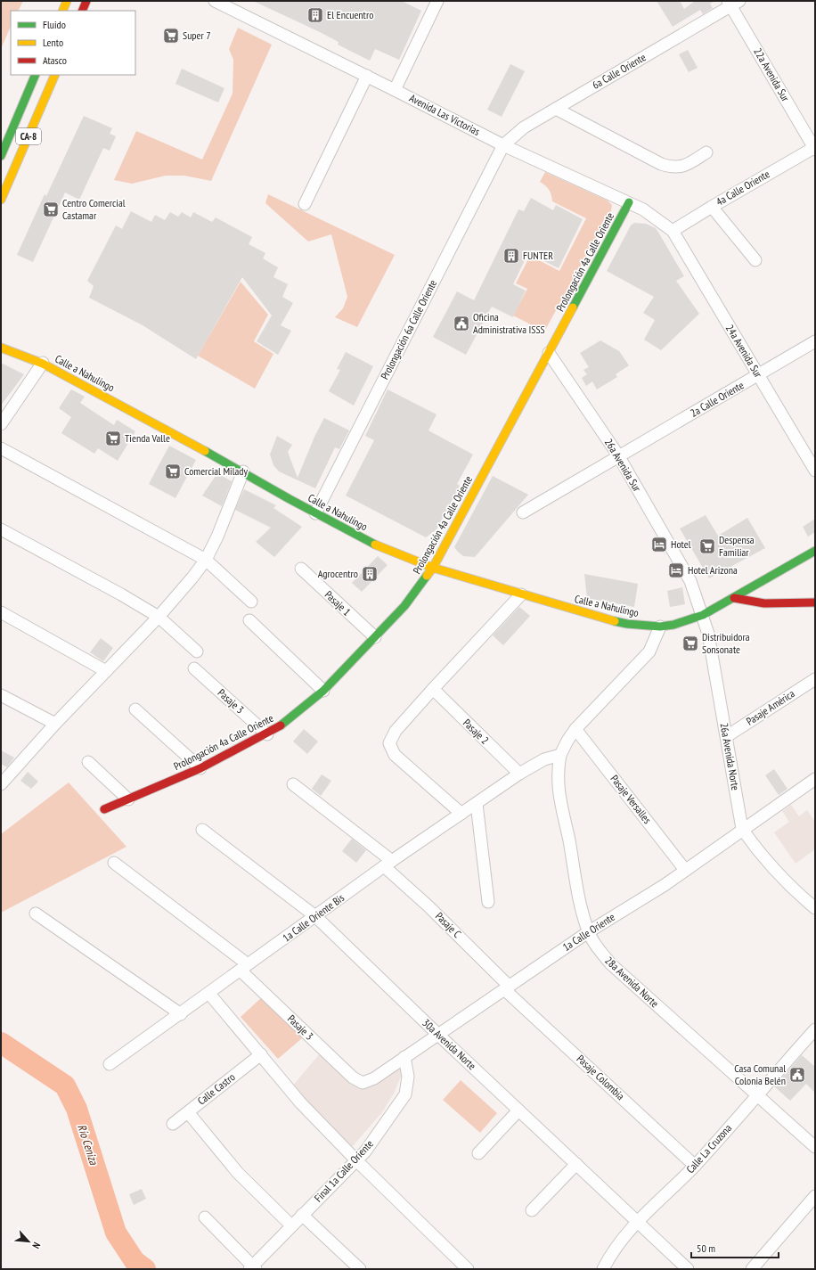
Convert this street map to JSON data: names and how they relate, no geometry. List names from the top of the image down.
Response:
{
  "streets": {
    "main road": ["CA-8", "Prolongación 4a Calle Oriente", "Calle a Nahulingo"],
    "street": [
      "6a Calle Oriente",
      "22a Avenida Sur",
      "Avenida Las Victorias",
      "4a Calle Oriente",
      "Prolongación 6a Calle Oriente",
      "24a Avenida Sur",
      "2a Calle Oriente",
      "26a Avenida Sur",
      "Pasaje 1",
      "Pasaje 3",
      "Pasaje América",
      "Pasaje 2",
      "26a Avenida Norte",
      "Pasaje Versalles",
      "1a Calle Oriente Bis",
      "Pasaje C",
      "1a Calle Oriente",
      "28a Avenida Norte",
      "30a Avenida Norte",
      "Pasaje Colombia",
      "Calle Castro",
      "Calle La Cruzona",
      "Final 1a Calle Oriente"
    ]
  },
  "crossings": [
    ["6a Calle Oriente", "22a Avenida Sur"],
    ["6a Calle Oriente", "Avenida Las Victorias"],
    ["6a Calle Oriente", "Prolongación 6a Calle Oriente"],
    ["22a Avenida Sur", "4a Calle Oriente"],
    ["Avenida Las Victorias", "4a Calle Oriente"],
    ["Avenida Las Victorias", "Prolongación 4a Calle Oriente"],
    ["Avenida Las Victorias", "Prolongación 6a Calle Oriente"],
    ["Avenida Las Victorias", "24a Avenida Sur"],
    ["4a Calle Oriente", "24a Avenida Sur"],
    ["Prolongación 4a Calle Oriente", "Calle a Nahulingo"],
    ["Prolongación 4a Calle Oriente", "26a Avenida Sur"],
    ["Prolongación 4a Calle Oriente", "Pasaje 1"],
    ["Prolongación 4a Calle Oriente", "Pasaje 3"],
    ["Prolongación 6a Calle Oriente", "Calle a Nahulingo"],
    ["24a Avenida Sur", "2a Calle Oriente"],
    ["Calle a Nahulingo", "26a Avenida Norte"],
    ["Calle a Nahulingo", "28a Avenida Norte"],
    ["2a Calle Oriente", "26a Avenida Sur"],
    ["26a Avenida Sur", "26a Avenida Norte"],
    ["Pasaje 3", "1a Calle Oriente Bis"],
    ["Pasaje 3", "1a Calle Oriente"],
    ["Pasaje América", "26a Avenida Norte"],
    ["Pasaje 2", "1a Calle Oriente Bis"],
    ["26a Avenida Norte", "1a Calle Oriente"],
    ["Pasaje Versalles", "1a Calle Oriente"],
    ["Pasaje Versalles", "28a Avenida Norte"],
    ["1a Calle Oriente Bis", "Pasaje C"],
    ["1a Calle Oriente Bis", "28a Avenida Norte"],
    ["1a Calle Oriente Bis", "30a Avenida Norte"],
    ["Pasaje C", "1a Calle Oriente"],
    ["Pasaje C", "Pasaje Colombia"],
    ["1a Calle Oriente", "28a Avenida Norte"],
    ["1a Calle Oriente", "30a Avenida Norte"],
    ["1a Calle Oriente", "Pasaje Colombia"],
    ["1a Calle Oriente", "Final 1a Calle Oriente"],
    ["28a Avenida Norte", "Calle La Cruzona"],
    ["30a Avenida Norte", "Calle La Cruzona"],
    ["Pasaje Colombia", "Calle La Cruzona"]
  ],
  "water": ["Río Ceniza"],
  "places": {
    "building": ["El Encuentro", "FUNTER", "Agrocentro"],
    "supermarket": [
      "Super 7",
      "Centro Comercial Castamar",
      "Tienda Valle",
      "Comercial Milady",
      "Despensa Familiar",
      "Distribuidora Sonsonate"
    ],
    "public building": ["Oficina Administrativa ISSS", "Casa Comunal Colonia Belén"],
    "hotel": ["Hotel", "Hotel Arizona"]
  },
  "legend": ["Fluido", "Lento", "Atasco"],
  "scale_bar": "50 m",
  "north": "bottom right"
}
